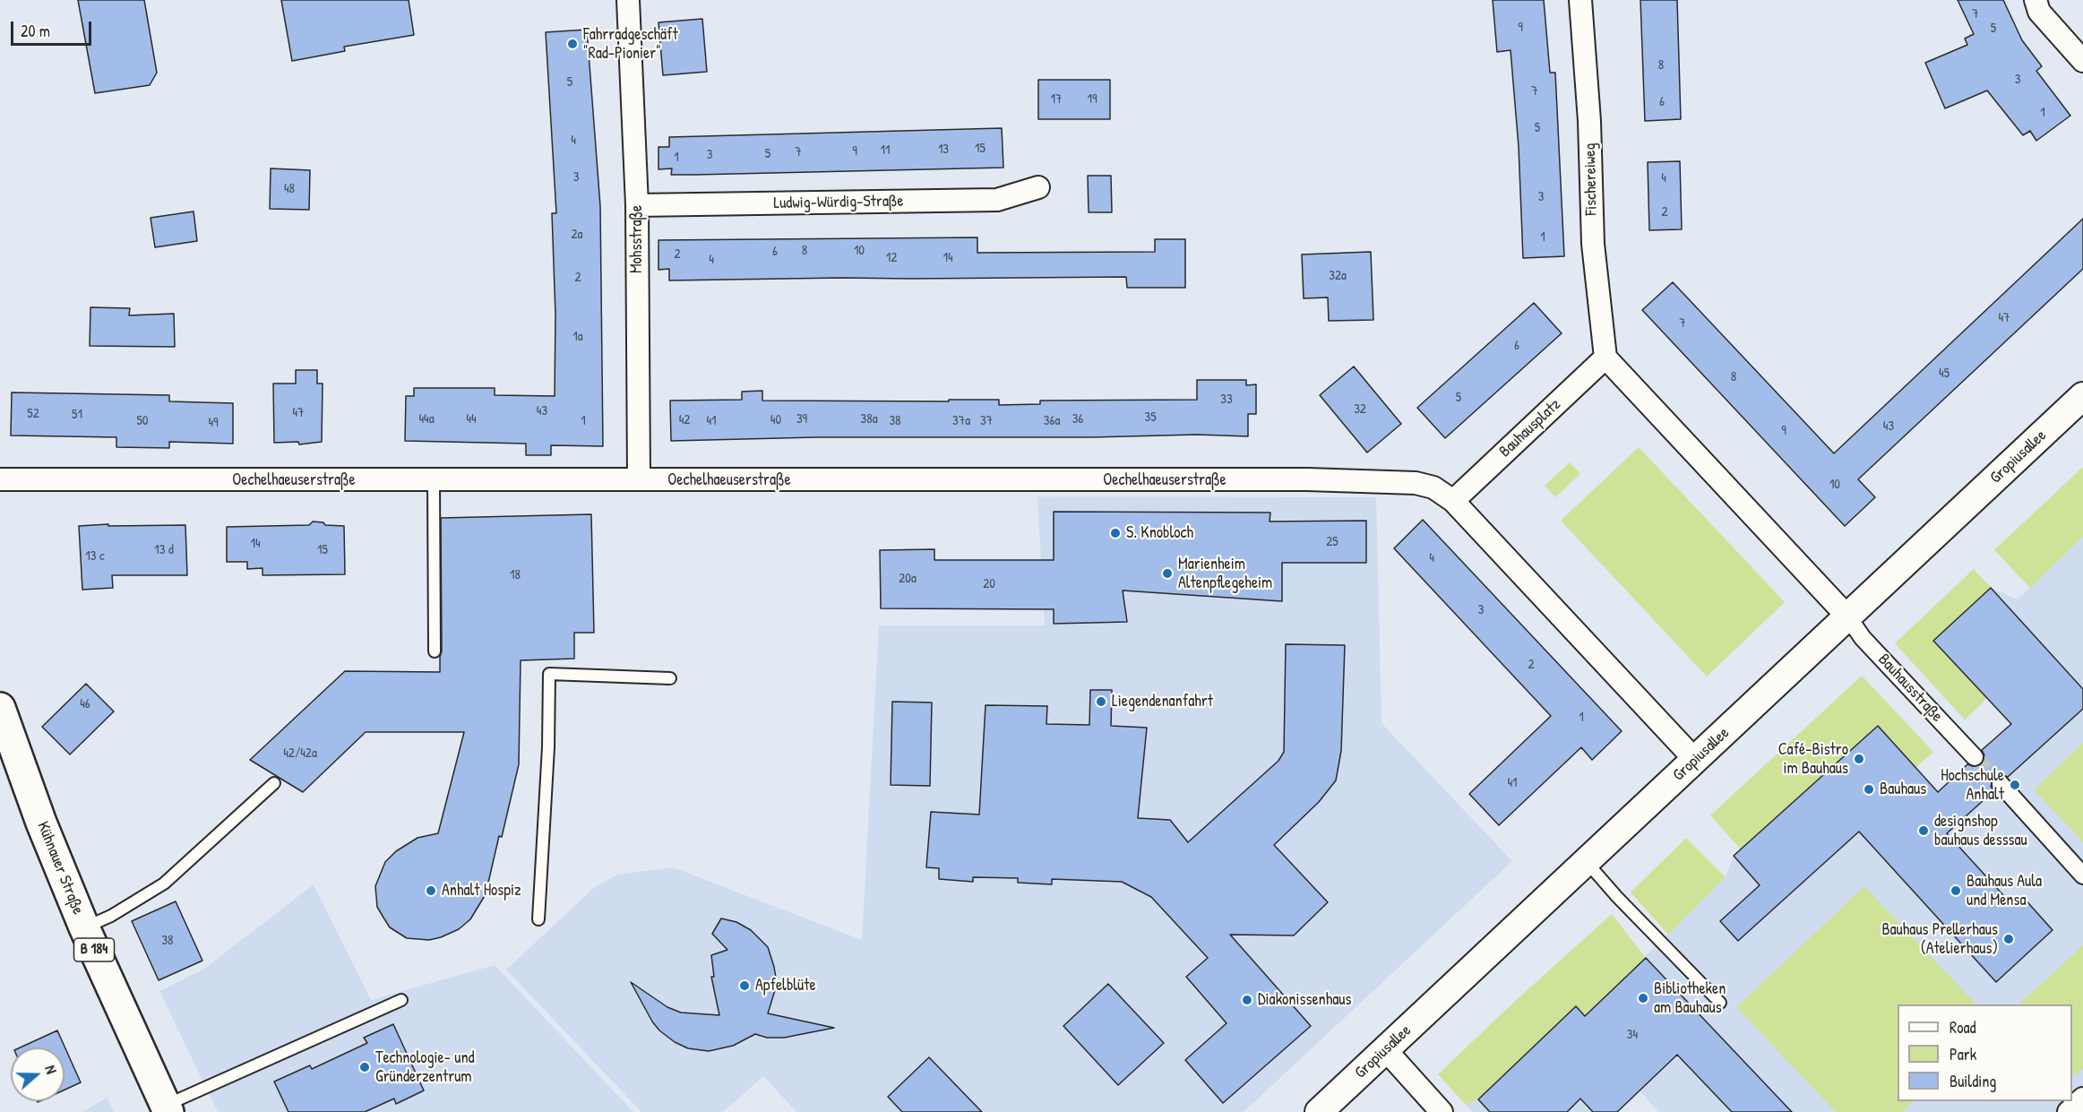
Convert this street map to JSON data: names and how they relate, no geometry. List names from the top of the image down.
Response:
{
  "streets": {
    "main road": ["Kühnauer Straße", "B 184"],
    "street": [
      "Fischereiweg",
      "Ludwig-Würdig-Straße",
      "Mohsstraße",
      "Bauhausplatz",
      "Gropiusallee",
      "Oechelhaeuserstraße",
      "Bauhausstraße"
    ]
  },
  "crossings": [
    ["Fischereiweg", "Bauhausplatz"],
    ["Ludwig-Würdig-Straße", "Mohsstraße"],
    ["Mohsstraße", "Oechelhaeuserstraße"],
    ["Bauhausplatz", "Oechelhaeuserstraße"],
    ["Gropiusallee", "Bauhausstraße"]
  ],
  "places": [
    "Fahrradgeschäft \"Rad-Pionier\"",
    "S. Knobloch",
    "Marienheim Altenpflegeheim",
    "Liegendenanfahrt",
    "Café-Bistro im Bauhaus",
    "Hochschule Anhalt",
    "Bauhaus",
    "designshop bauhaus desssau",
    "Anhalt Hospiz",
    "Bauhaus Aula und Mensa",
    "Bauhaus Prellerhaus (Atelierhaus)",
    "Apfelblüte",
    "Bibliotheken am Bauhaus",
    "Diakonissenhaus",
    "Technologie- und Gründerzentrum"
  ],
  "house_numbers": [
    "7",
    "9",
    "5",
    "8",
    "3",
    "5",
    "7",
    "17",
    "19",
    "6",
    "1",
    "5",
    "4",
    "15",
    "13",
    "11",
    "9",
    "7",
    "5",
    "3",
    "1",
    "3",
    "4",
    "48",
    "3",
    "2",
    "2a",
    "1",
    "8",
    "10",
    "6",
    "2",
    "12",
    "14",
    "4",
    "32a",
    "2",
    "47",
    "7",
    "1a",
    "6",
    "45",
    "8",
    "5",
    "33",
    "32",
    "43",
    "47",
    "52",
    "51",
    "35",
    "44a",
    "44",
    "39",
    "38a",
    "36",
    "42",
    "40",
    "50",
    "1",
    "41",
    "38",
    "37a",
    "37",
    "36a",
    "49",
    "43",
    "9",
    "10",
    "25",
    "14",
    "13 d",
    "15",
    "13 c",
    "4",
    "18",
    "20a",
    "20",
    "3",
    "2",
    "46",
    "1",
    "42/42a",
    "41",
    "38",
    "34"
  ],
  "legend": ["Road", "Park", "Building"],
  "scale_bar": "20 m",
  "north": "right"
}
